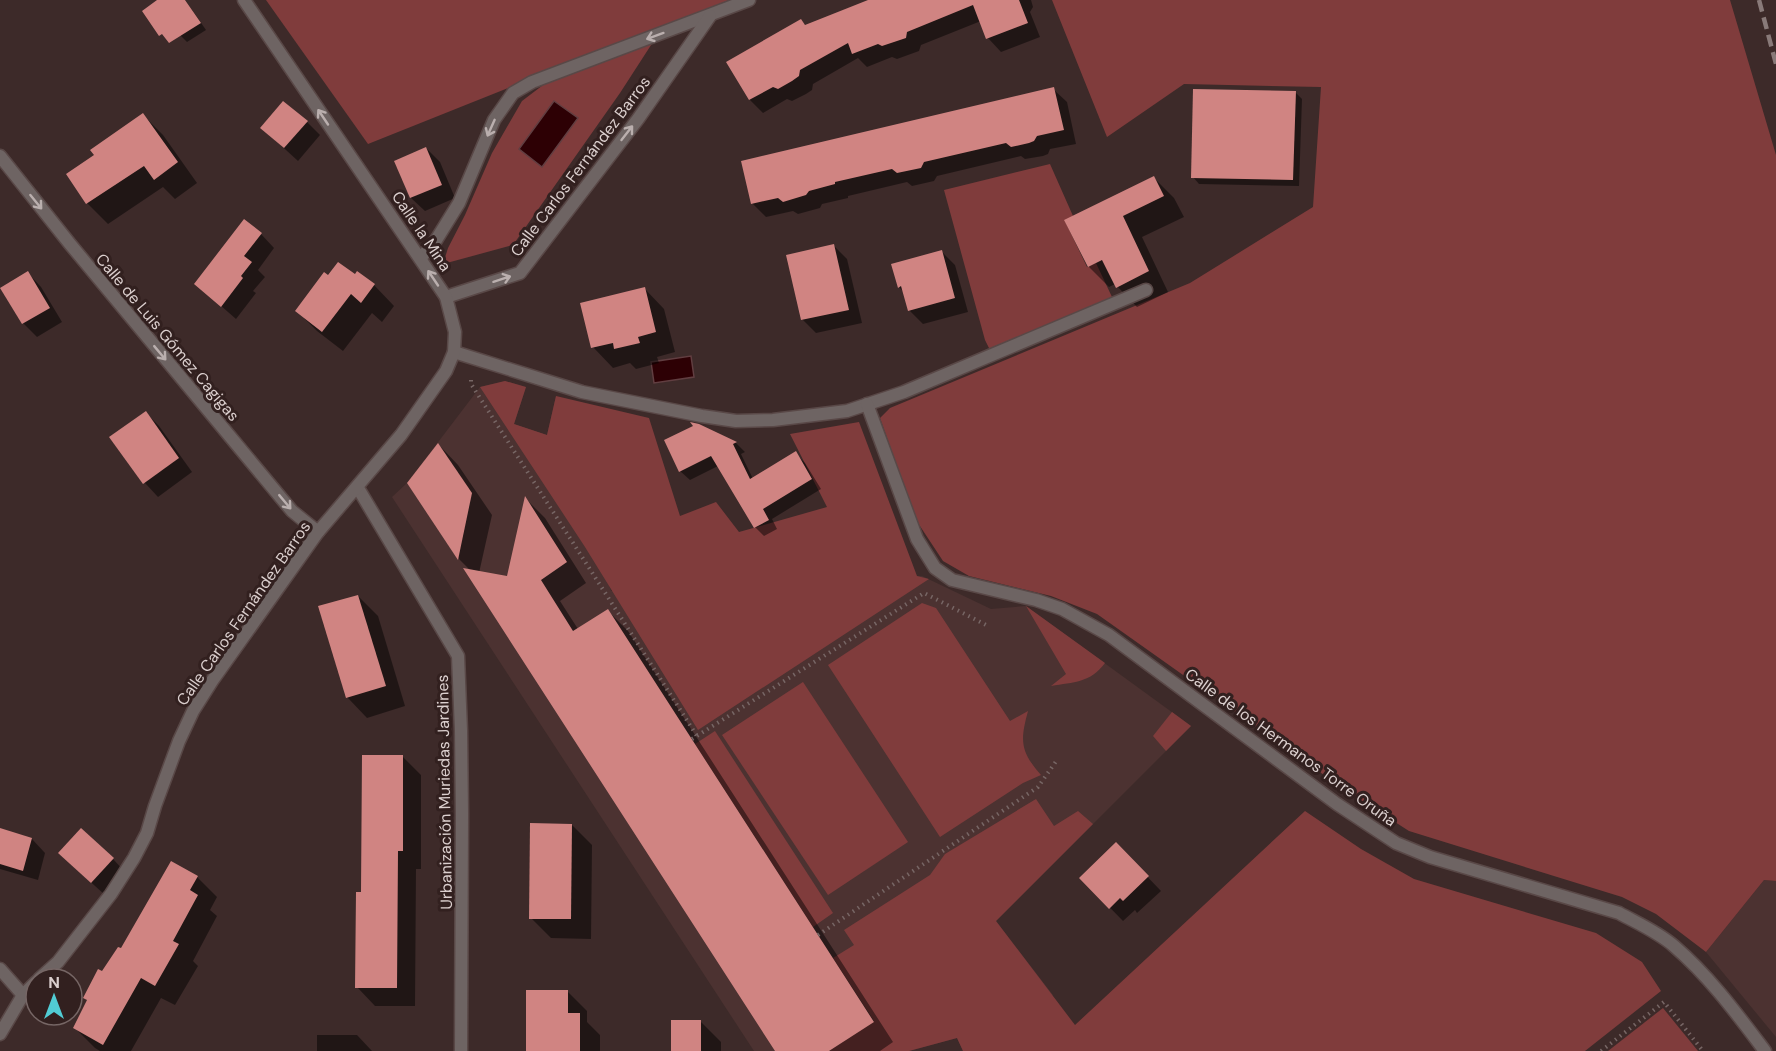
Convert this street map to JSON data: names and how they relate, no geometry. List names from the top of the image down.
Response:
{
  "streets": {
    "street": [
      "Calle Carlos Fernández Barros",
      "Calle la Mina",
      "Calle de Luis Gómez Cagigas",
      "Calle de los Hermanos Torre Oruña",
      "Urbanización Muriedas Jardines"
    ]
  },
  "crossings": [
    ["Calle Carlos Fernández Barros", "Calle la Mina"],
    ["Calle Carlos Fernández Barros", "Calle de Luis Gómez Cagigas"],
    ["Calle Carlos Fernández Barros", "Urbanización Muriedas Jardines"]
  ],
  "one_way": ["Calle la Mina", "Calle de Luis Gómez Cagigas"],
  "north": "top"
}
